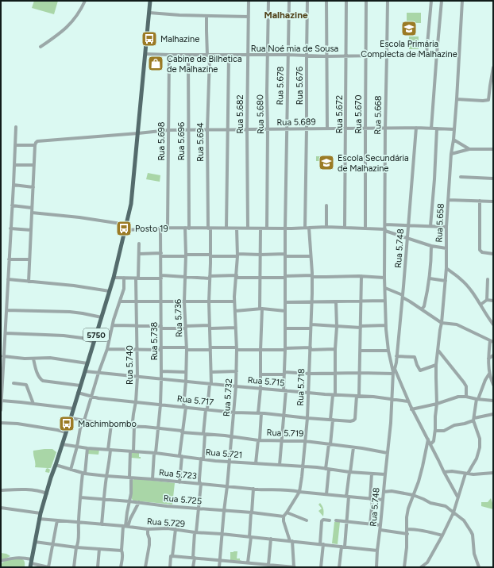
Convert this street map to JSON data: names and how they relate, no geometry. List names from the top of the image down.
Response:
{
  "streets": {
    "main road": ["5750"],
    "street": [
      "Rua Noé mia de Sousa",
      "Rua 5.678",
      "Rua 5.676",
      "Rua 5.682",
      "Rua 5.680",
      "Rua 5.672",
      "Rua 5.670",
      "Rua 5.668",
      "Rua 5.689",
      "Rua 5.698",
      "Rua 5.696",
      "Rua 5.694",
      "Rua 5.658",
      "Rua 5.748",
      "Rua 5.736",
      "Rua 5.738",
      "Rua 5.740",
      "Rua 5.715",
      "Rua 5.718",
      "Rua 5.732",
      "Rua 5.717",
      "Rua 5.719",
      "Rua 5.721",
      "Rua 5.723",
      "Rua 5.725",
      "Rua 5.729"
    ]
  },
  "crossings": [
    ["Rua Noé mia de Sousa", "Rua 5.678"],
    ["Rua Noé mia de Sousa", "Rua 5.676"],
    ["Rua Noé mia de Sousa", "Rua 5.682"],
    ["Rua Noé mia de Sousa", "Rua 5.680"],
    ["Rua Noé mia de Sousa", "Rua 5.672"],
    ["Rua Noé mia de Sousa", "Rua 5.670"],
    ["Rua Noé mia de Sousa", "Rua 5.668"],
    ["Rua Noé mia de Sousa", "Rua 5.698"],
    ["Rua Noé mia de Sousa", "Rua 5.696"],
    ["Rua Noé mia de Sousa", "Rua 5.694"],
    ["Rua Noé mia de Sousa", "5750"],
    ["Rua 5.678", "Rua 5.689"],
    ["Rua 5.678", "Rua 5.715"],
    ["Rua 5.678", "Rua 5.717"],
    ["Rua 5.678", "Rua 5.719"],
    ["Rua 5.678", "Rua 5.721"],
    ["Rua 5.676", "Rua 5.689"],
    ["Rua 5.676", "Rua 5.718"],
    ["Rua 5.682", "Rua 5.689"],
    ["Rua 5.680", "Rua 5.689"],
    ["Rua 5.672", "Rua 5.689"],
    ["Rua 5.670", "Rua 5.689"],
    ["Rua 5.668", "Rua 5.689"],
    ["Rua 5.668", "Rua 5.748"],
    ["Rua 5.689", "Rua 5.698"],
    ["Rua 5.689", "Rua 5.696"],
    ["Rua 5.689", "Rua 5.694"],
    ["Rua 5.689", "Rua 5.658"],
    ["Rua 5.689", "Rua 5.748"],
    ["Rua 5.689", "5750"],
    ["Rua 5.696", "Rua 5.736"],
    ["Rua 5.694", "Rua 5.715"],
    ["Rua 5.694", "Rua 5.717"],
    ["Rua 5.694", "Rua 5.719"],
    ["Rua 5.694", "Rua 5.721"],
    ["Rua 5.694", "Rua 5.723"],
    ["Rua 5.694", "Rua 5.725"],
    ["Rua 5.694", "Rua 5.729"],
    ["Rua 5.658", "Rua 5.748"],
    ["Rua 5.748", "Rua 5.715"],
    ["Rua 5.748", "Rua 5.719"],
    ["Rua 5.748", "Rua 5.721"],
    ["Rua 5.748", "Rua 5.723"],
    ["Rua 5.748", "Rua 5.729"],
    ["Rua 5.736", "Rua 5.715"],
    ["Rua 5.736", "Rua 5.717"],
    ["Rua 5.736", "Rua 5.719"],
    ["Rua 5.736", "Rua 5.721"],
    ["Rua 5.736", "Rua 5.723"],
    ["5750", "Rua 5.715"],
    ["5750", "Rua 5.717"],
    ["5750", "Rua 5.719"],
    ["5750", "Rua 5.721"],
    ["5750", "Rua 5.723"],
    ["5750", "Rua 5.729"],
    ["Rua 5.738", "Rua 5.715"],
    ["Rua 5.738", "Rua 5.717"],
    ["Rua 5.738", "Rua 5.719"],
    ["Rua 5.738", "Rua 5.721"],
    ["Rua 5.738", "Rua 5.723"],
    ["Rua 5.740", "Rua 5.715"],
    ["Rua 5.740", "Rua 5.717"],
    ["Rua 5.740", "Rua 5.719"],
    ["Rua 5.740", "Rua 5.721"],
    ["Rua 5.740", "Rua 5.723"],
    ["Rua 5.740", "Rua 5.725"],
    ["Rua 5.740", "Rua 5.729"],
    ["Rua 5.715", "Rua 5.718"],
    ["Rua 5.715", "Rua 5.732"],
    ["Rua 5.715", "Rua 5.717"],
    ["Rua 5.718", "Rua 5.717"],
    ["Rua 5.718", "Rua 5.719"],
    ["Rua 5.718", "Rua 5.721"],
    ["Rua 5.718", "Rua 5.723"],
    ["Rua 5.718", "Rua 5.725"],
    ["Rua 5.732", "Rua 5.717"],
    ["Rua 5.732", "Rua 5.719"],
    ["Rua 5.732", "Rua 5.721"],
    ["Rua 5.732", "Rua 5.723"],
    ["Rua 5.732", "Rua 5.725"],
    ["Rua 5.732", "Rua 5.729"]
  ],
  "districts": ["Malhazine"],
  "places": {
    "school or university": ["Escola Primária Complecta de Malhazine", "Escola Secundária de Malhazine"],
    "bus stop": ["Malhazine", "Posto 19", "Machimbombo"],
    "shop": ["Cabine de Bilhetica de Malhazine"]
  }
}
